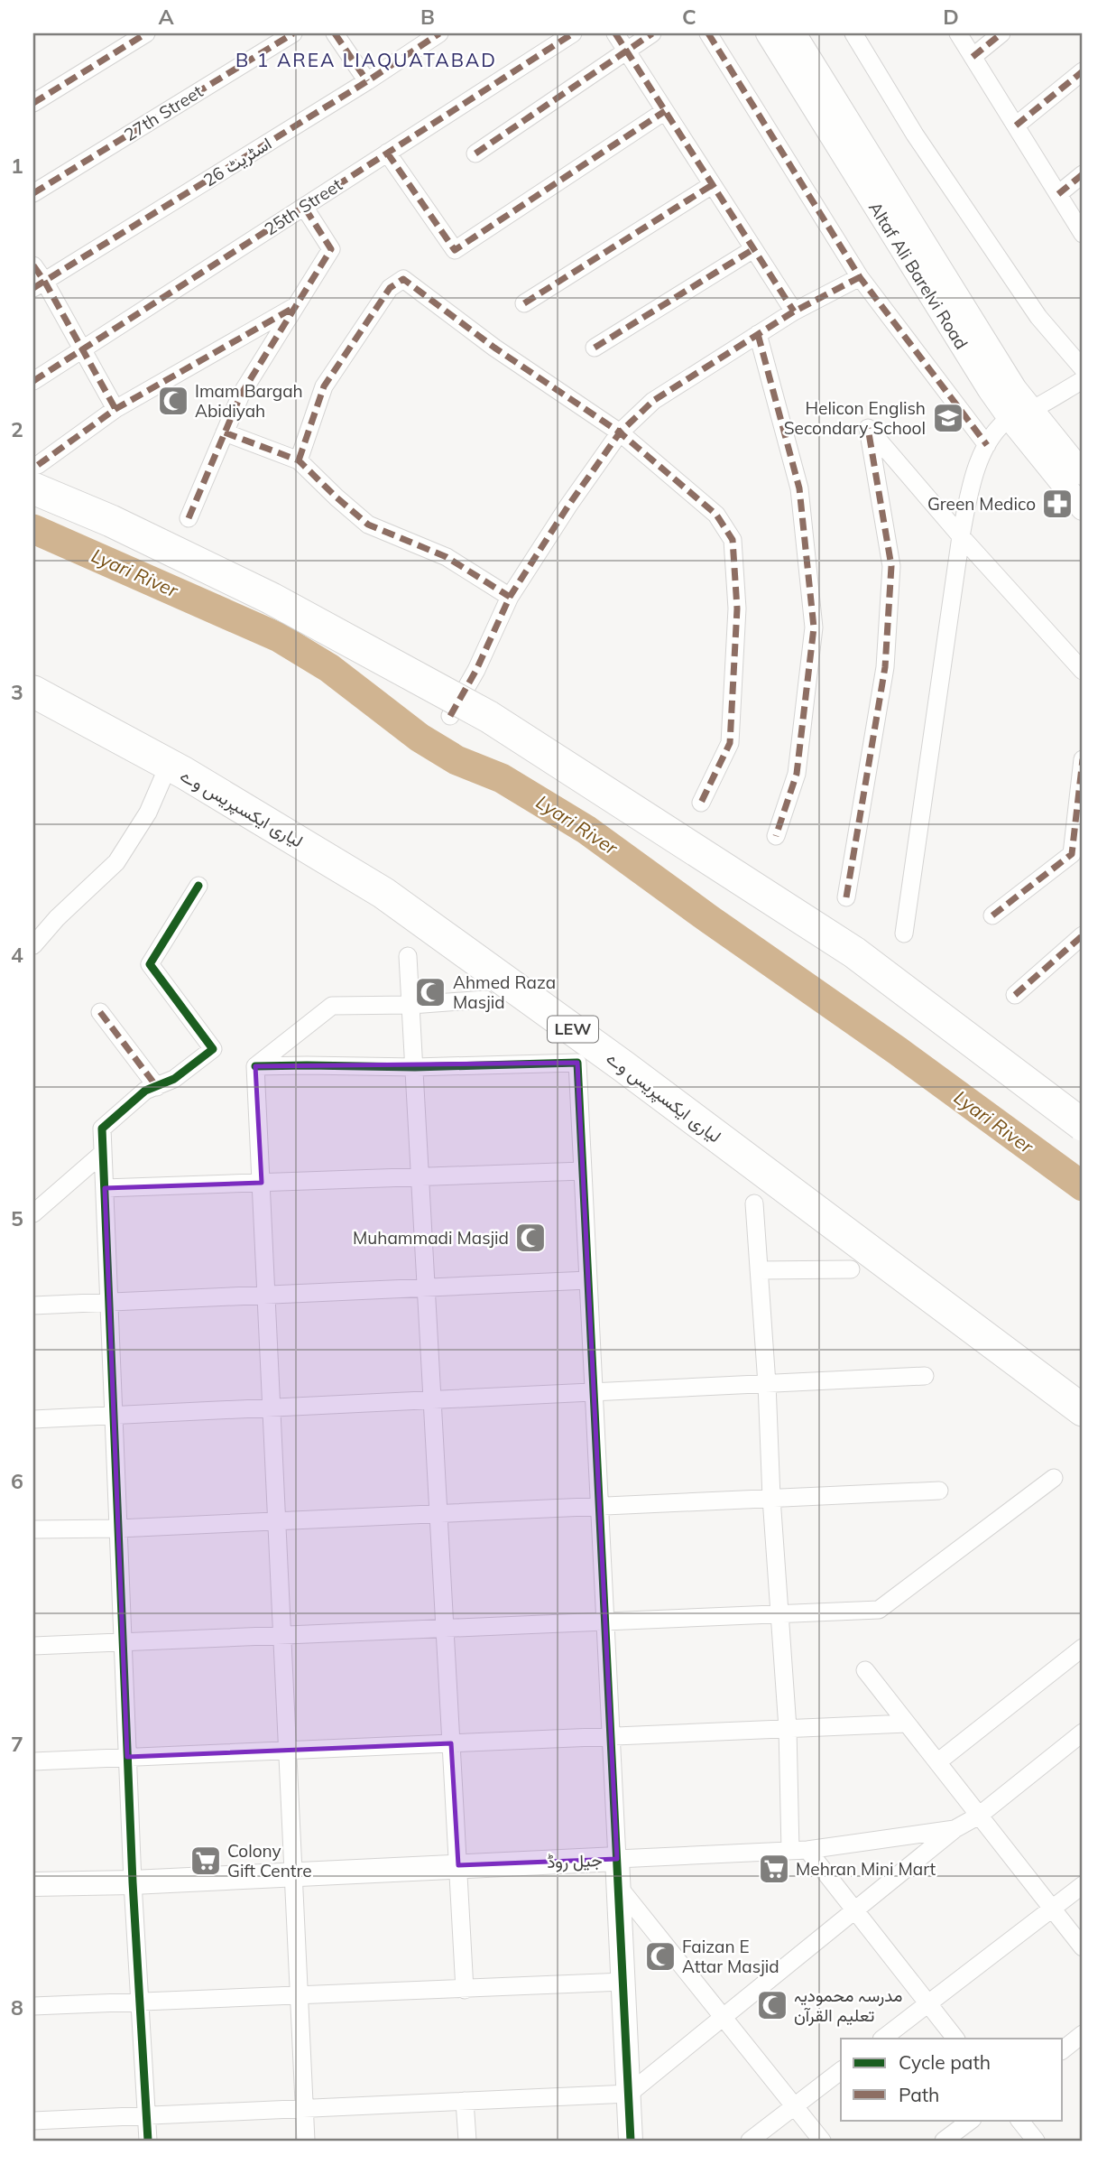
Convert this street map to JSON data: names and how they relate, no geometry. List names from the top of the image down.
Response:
{
  "streets": {
    "highway": ["لیاری ایکسپریس وے", "LEW"],
    "main road": ["Altaf Ali Barelvi Road", "جیل روڈ"],
    "street": ["27th Street", "اسٹریٹ 26", "25th Street"]
  },
  "districts": ["B 1 AREA LIAQUATABAD"],
  "water": ["Lyari River"],
  "places": {
    "mosque": [
      "Imam Bargah Abidiyah",
      "Ahmed Raza Masjid",
      "Muhammadi Masjid",
      "Faizan E Attar Masjid",
      "مدرسہ محمودیہ تعلیم القرآن"
    ],
    "school or university": ["Helicon English Secondary School"],
    "pharmacy": ["Green Medico"],
    "supermarket": ["Colony Gift Centre", "Mehran Mini Mart"]
  },
  "legend": ["Cycle path", "Path"],
  "grid": {
    "columns": [
      "A",
      "B",
      "C",
      "D"
    ],
    "rows": [
      "1",
      "2",
      "3",
      "4",
      "5",
      "6",
      "7",
      "8"
    ]
  }
}
